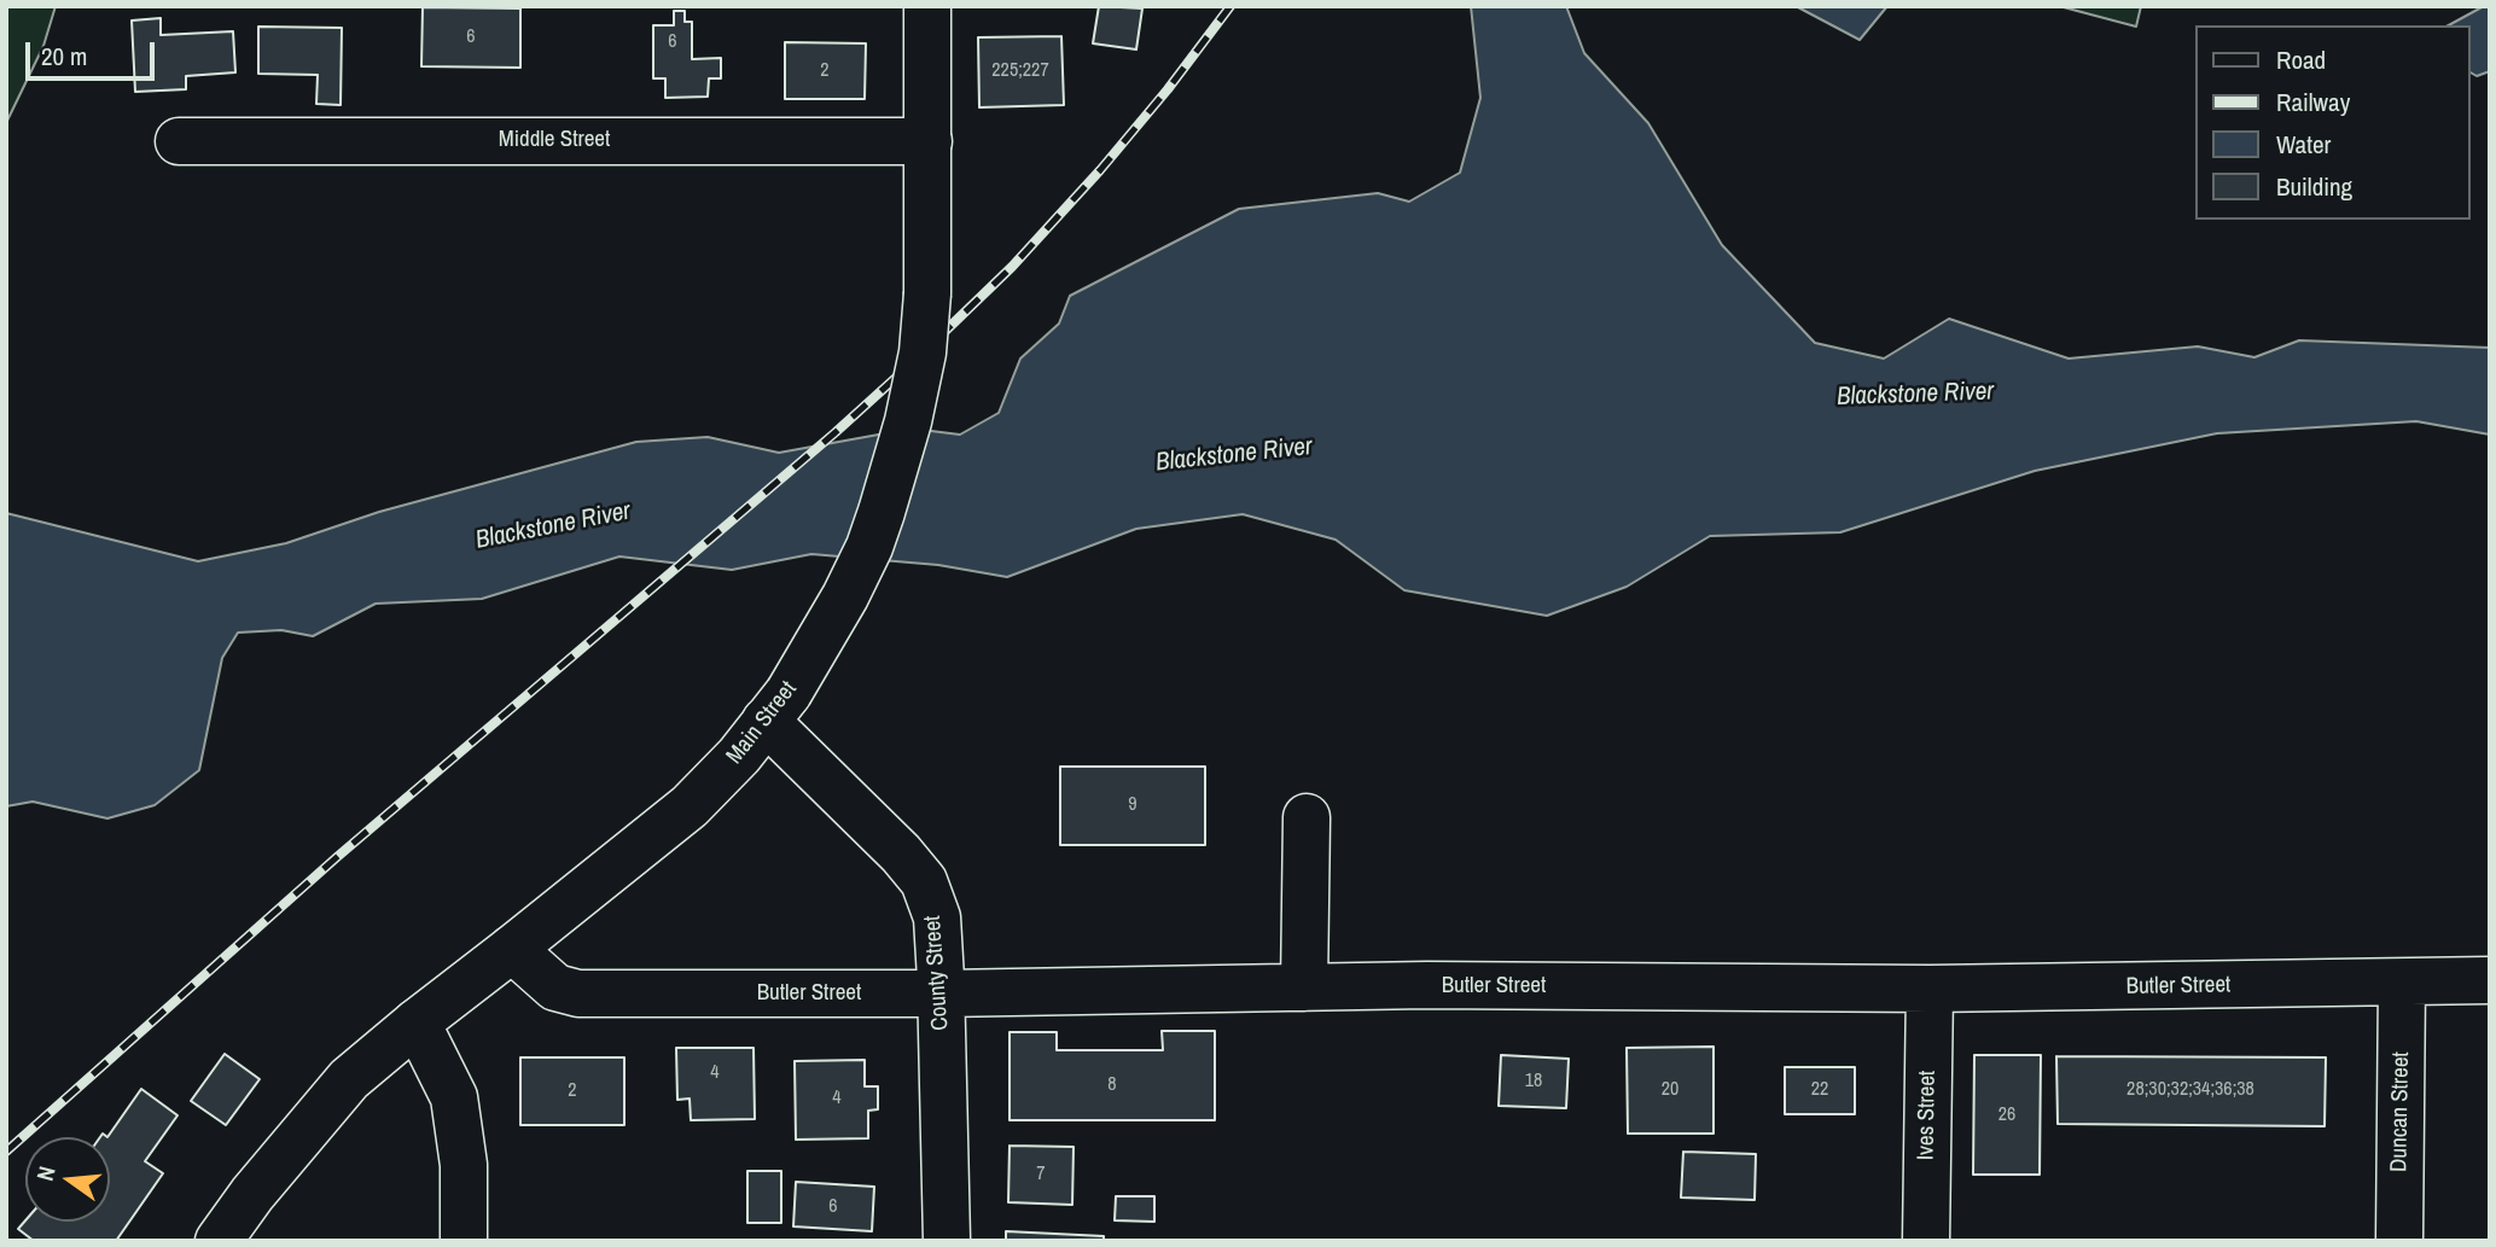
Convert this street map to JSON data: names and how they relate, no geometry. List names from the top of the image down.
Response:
{
  "streets": {
    "street": [
      "Middle Street",
      "Main Street",
      "County Street",
      "Butler Street",
      "Duncan Street",
      "Ives Street"
    ]
  },
  "crossings": [
    ["Middle Street", "Main Street"],
    ["Main Street", "County Street"],
    ["Main Street", "Butler Street"],
    ["County Street", "Butler Street"],
    ["Butler Street", "Duncan Street"],
    ["Butler Street", "Ives Street"]
  ],
  "water": ["Blackstone River"],
  "house_numbers": [
    "6",
    "6",
    "2",
    "225;227",
    "9",
    "4",
    "18",
    "8",
    "20",
    "22",
    "28;30;32;34;36;38",
    "2",
    "4",
    "26",
    "7",
    "6"
  ],
  "legend": [
    "Road",
    "Railway",
    "Water",
    "Building"
  ],
  "scale_bar": "20 m",
  "north": "left"
}
